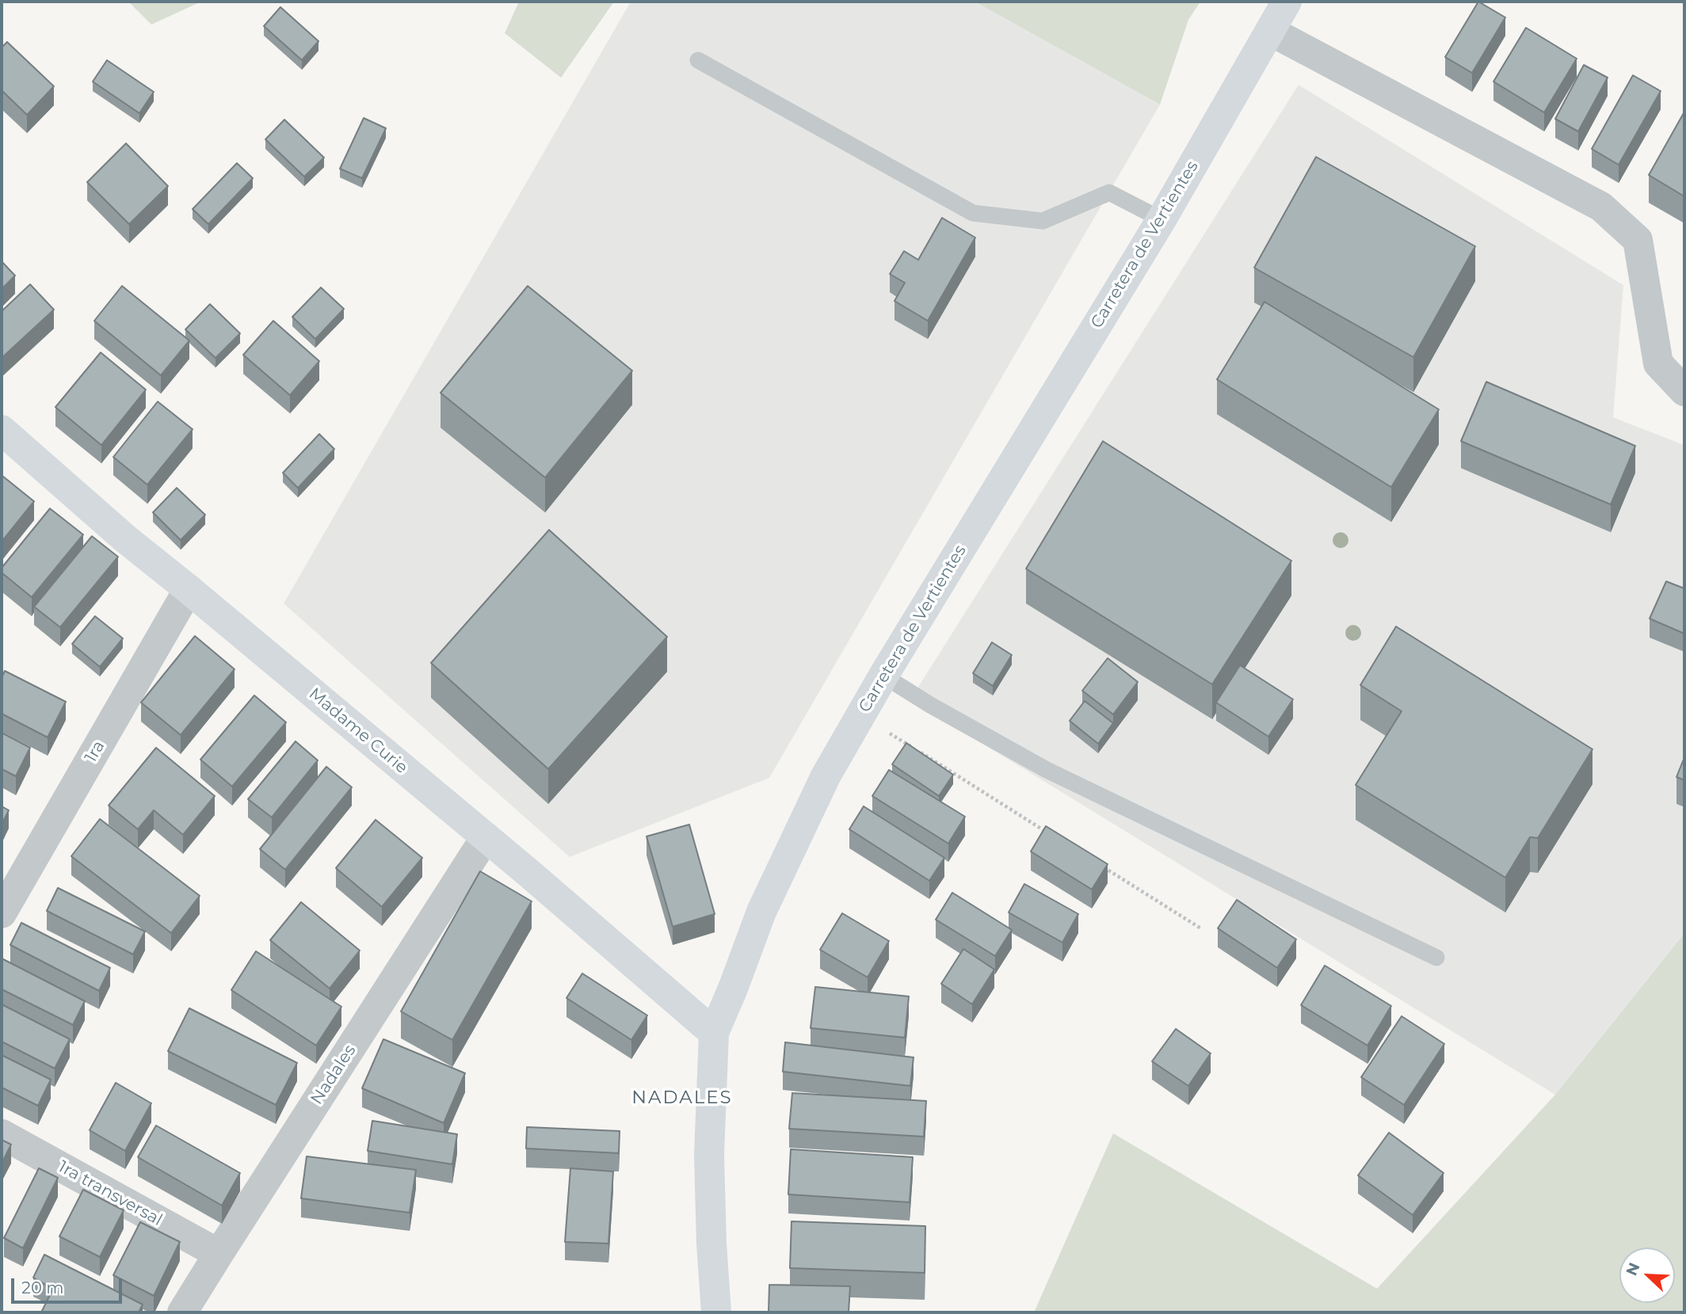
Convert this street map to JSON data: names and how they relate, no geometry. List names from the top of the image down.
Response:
{
  "streets": {
    "main road": ["Carretera de Vertientes", "Madame Curie"],
    "street": ["1ra", "Nadales", "1ra transversal"]
  },
  "crossings": [
    ["Carretera de Vertientes", "Madame Curie"],
    ["Madame Curie", "1ra"],
    ["Madame Curie", "Nadales"],
    ["Nadales", "1ra transversal"]
  ],
  "districts": ["NADALES"],
  "scale_bar": "20 m",
  "north": "top left"
}
